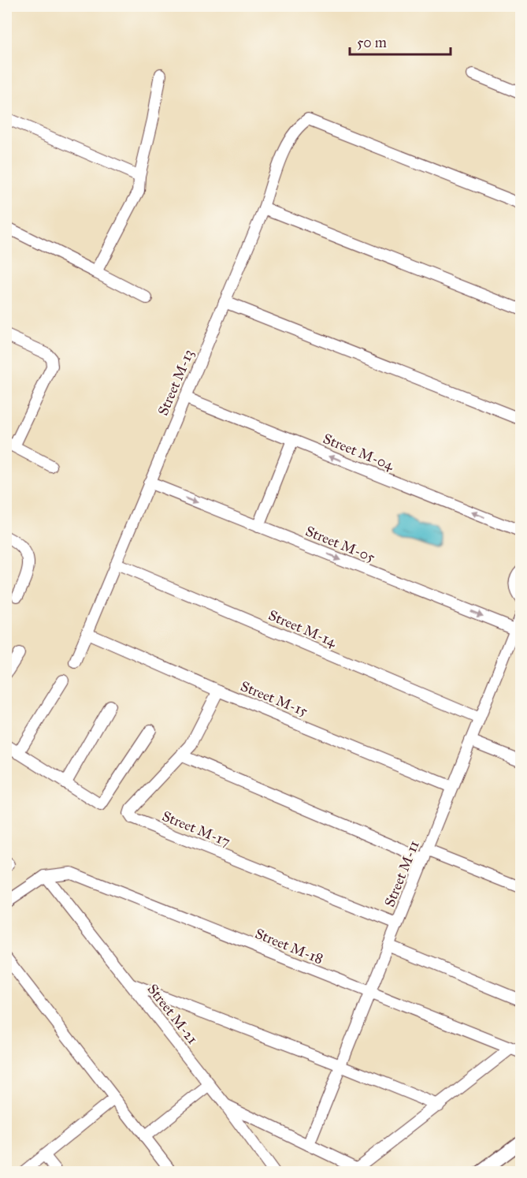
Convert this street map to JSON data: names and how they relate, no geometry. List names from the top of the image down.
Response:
{
  "streets": {
    "street": [
      "Street M-13",
      "Street M-04",
      "Street M-05",
      "Street M-14",
      "Street M-15",
      "Street M-17",
      "Street M-11",
      "Street M-18",
      "Street M-21"
    ]
  },
  "crossings": [
    ["Street M-13", "Street M-04"],
    ["Street M-13", "Street M-05"],
    ["Street M-13", "Street M-14"],
    ["Street M-13", "Street M-15"],
    ["Street M-05", "Street M-11"],
    ["Street M-14", "Street M-11"],
    ["Street M-15", "Street M-17"],
    ["Street M-15", "Street M-11"],
    ["Street M-17", "Street M-11"],
    ["Street M-11", "Street M-18"],
    ["Street M-18", "Street M-21"]
  ],
  "one_way": ["Street M-04", "Street M-05"],
  "scale_bar": "50 m"
}
